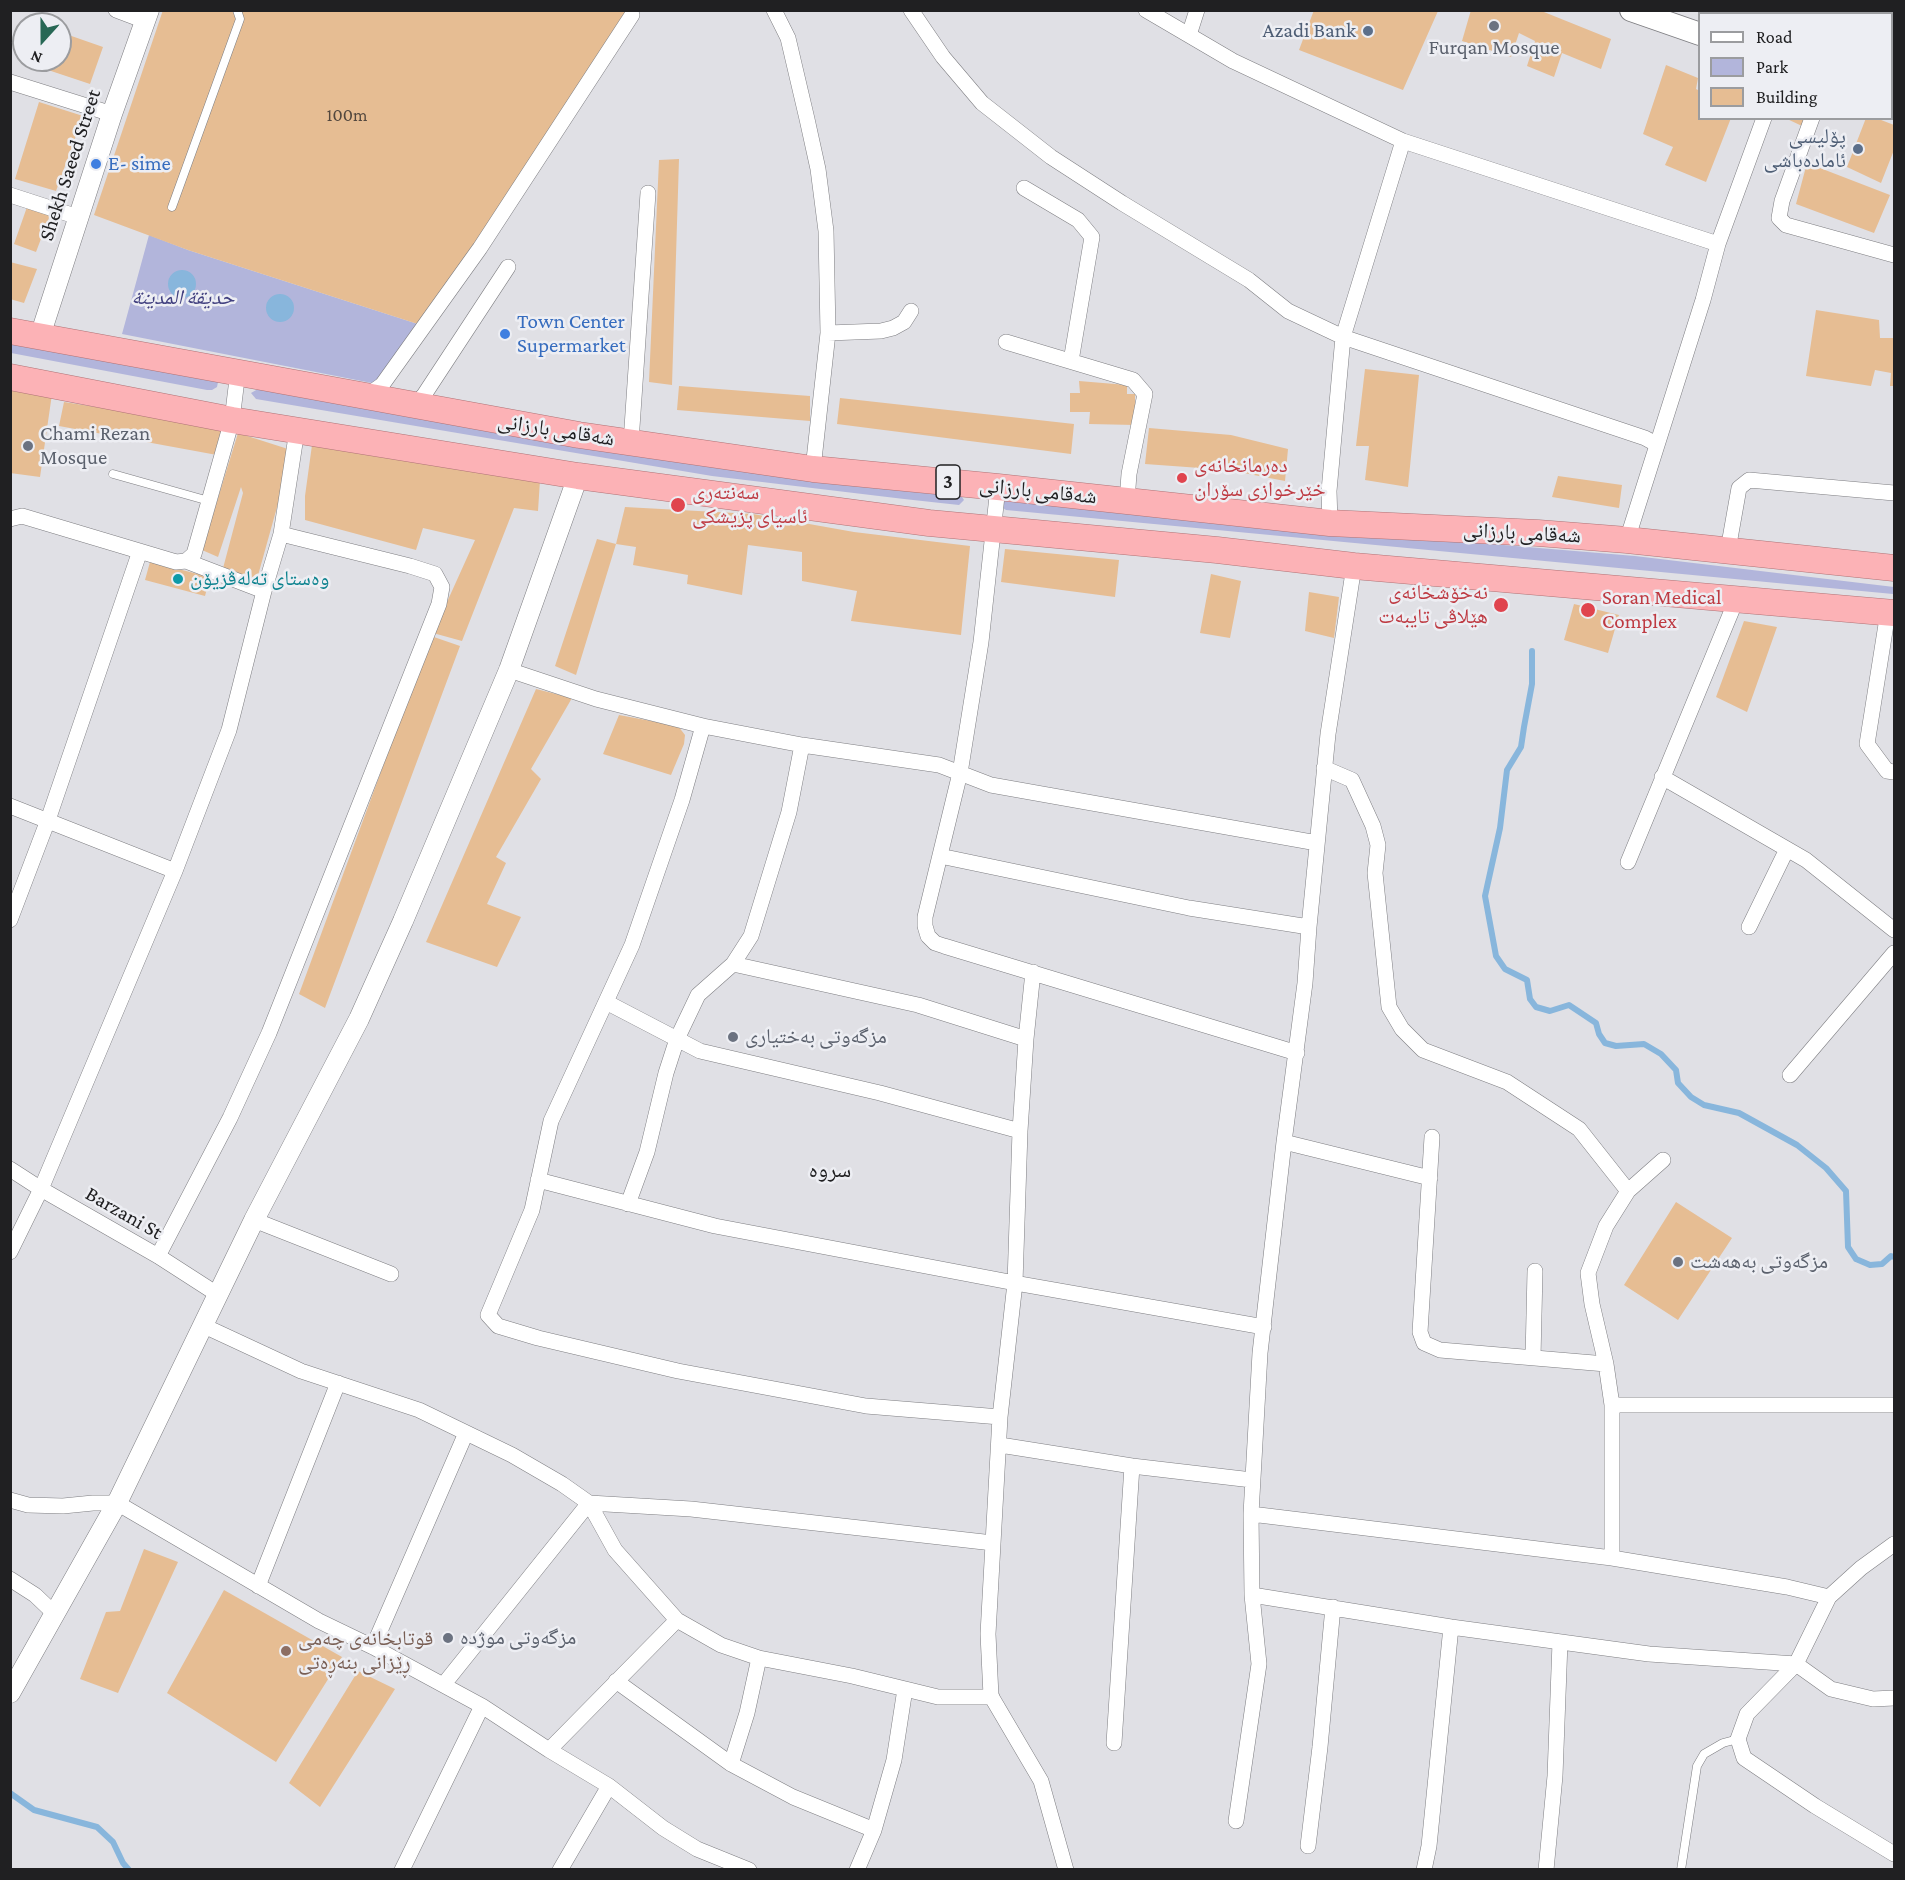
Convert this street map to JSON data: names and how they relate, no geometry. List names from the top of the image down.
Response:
{
  "streets": {
    "highway": ["شەقامی بارزانی", "3"],
    "street": ["Shekh Saeed Street", "Barzani St"]
  },
  "crossings": [
    ["Shekh Saeed Street", "شەقامی بارزانی"]
  ],
  "districts": ["سروە"],
  "parks": ["حديقة المدينة"],
  "places": [
    "Furqan Mosque",
    "Azadi Bank",
    "پۆلیسی ئامادەباشی",
    "E- sime",
    "Town Center Supermarket",
    "Chami Rezan Mosque",
    "دەرمانخانەی خێرخوازی سۆران",
    "سەنتەری ئاسیای پزیشکی",
    "وەستای تەلەڤزیۆن",
    "نەخۆشخانەی هێلاڤی تایبەت",
    "Soran Medical Complex",
    "مزگەوتی بەختیاری",
    "مزگەوتی بەهەشت",
    "مزگەوتی موژدە",
    "قوتابخانەی چەمی ڕێزانی بنەڕەتی"
  ],
  "house_numbers": ["100m"],
  "legend": ["Road", "Park", "Building"],
  "north": "bottom"
}
